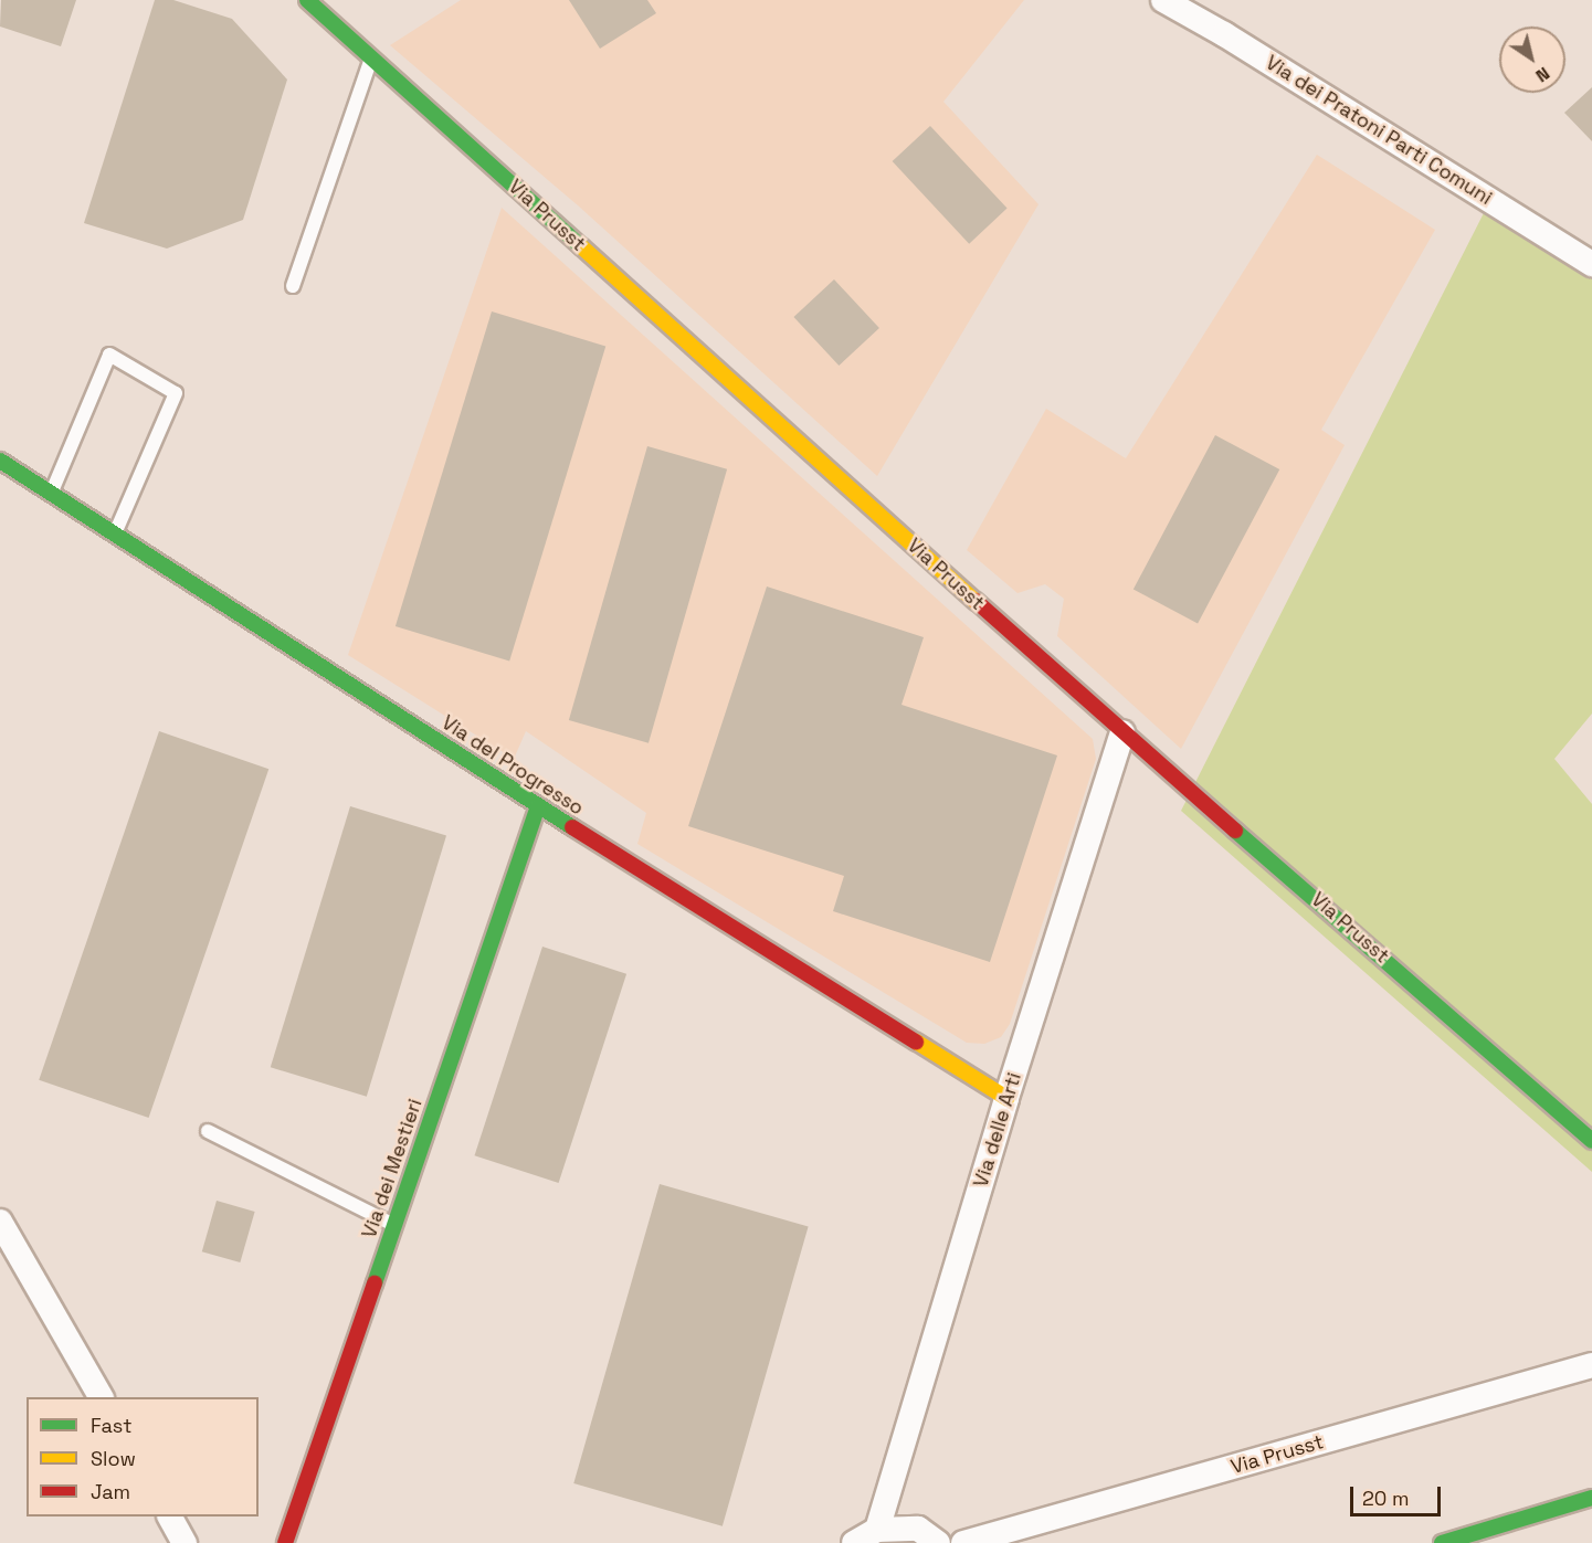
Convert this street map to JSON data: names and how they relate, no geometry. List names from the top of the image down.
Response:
{
  "streets": {
    "main road": ["Via Prusst", "Via del Progresso", "Via dei Mestieri"],
    "street": ["Via dei Pratoni Parti Comuni", "Via delle Arti"]
  },
  "crossings": [
    ["Via Prusst", "Via delle Arti"],
    ["Via del Progresso", "Via delle Arti"],
    ["Via del Progresso", "Via dei Mestieri"]
  ],
  "legend": ["Fast", "Slow", "Jam"],
  "scale_bar": "20 m",
  "north": "bottom right"
}
